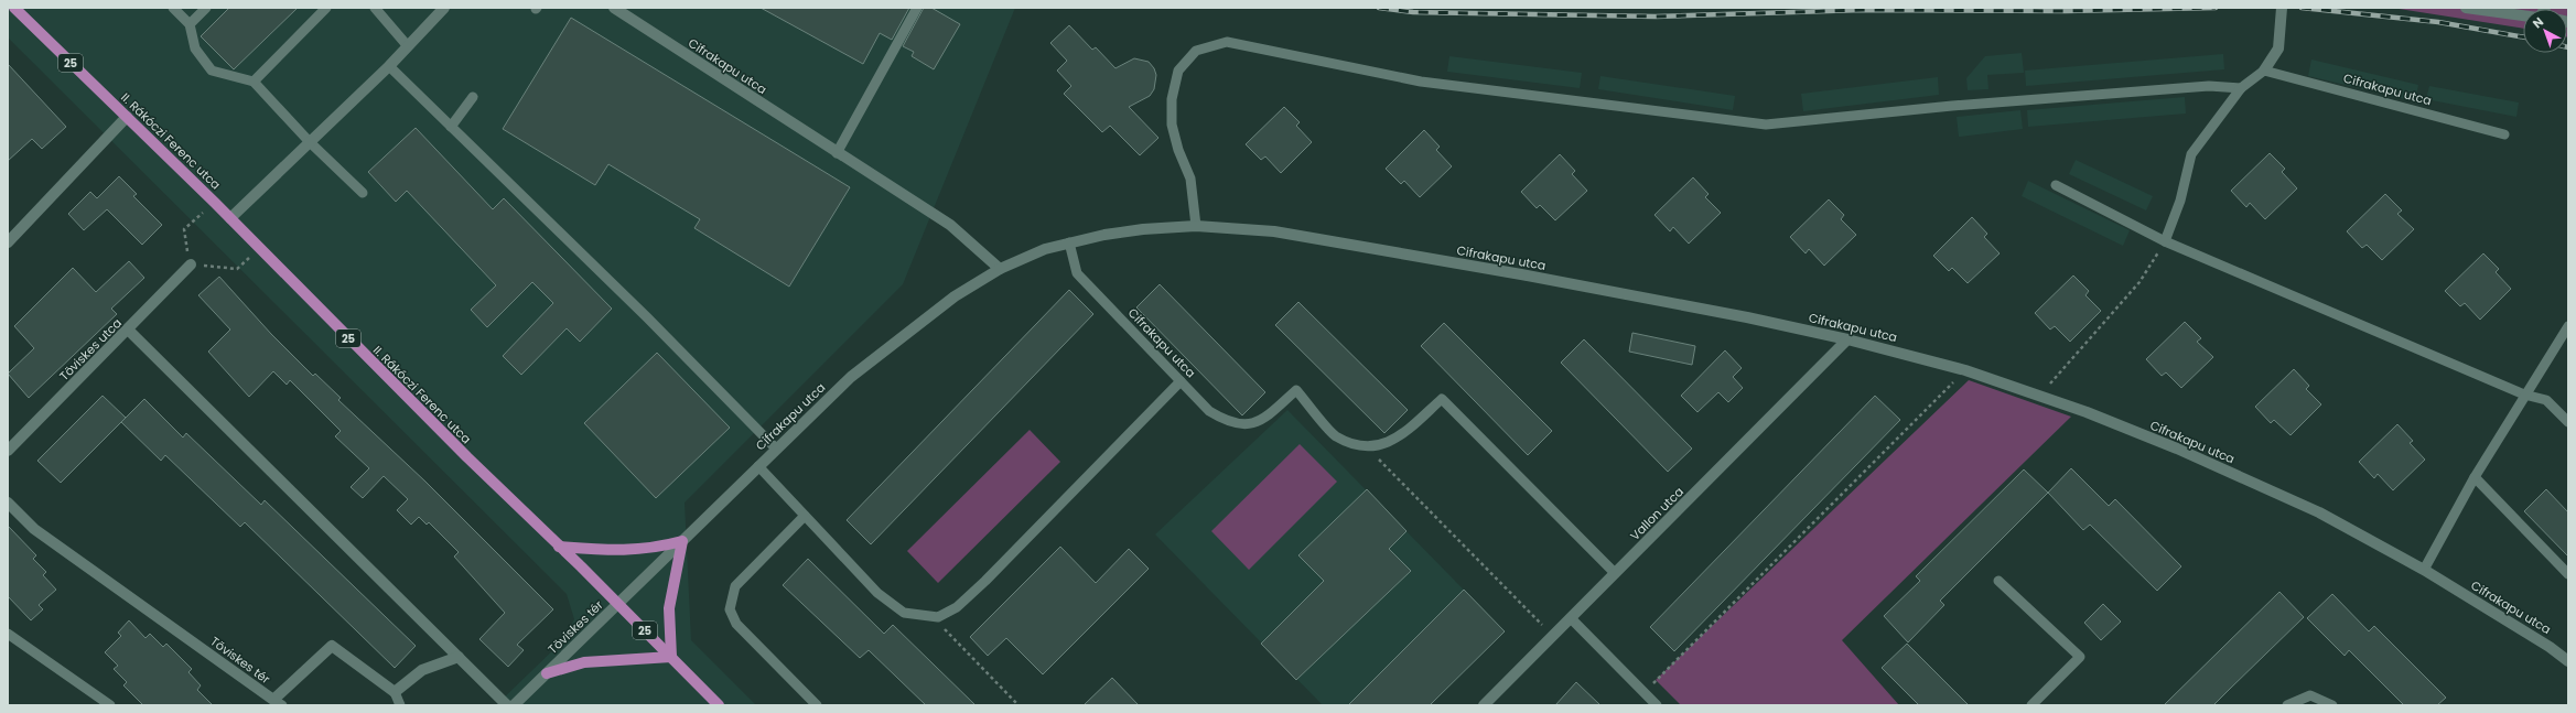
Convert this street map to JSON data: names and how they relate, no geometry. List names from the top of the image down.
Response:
{
  "streets": {
    "main road": ["25", "II. Rákóczi Ferenc utca"],
    "street": [
      "Cifrakapu utca",
      "Töviskes utca",
      "Vallon utca",
      "Töviskes tér"
    ]
  },
  "crossings": [
    ["Cifrakapu utca", "II. Rákóczi Ferenc utca"],
    ["Cifrakapu utca", "Vallon utca"],
    ["Cifrakapu utca", "Töviskes tér"],
    ["II. Rákóczi Ferenc utca", "Töviskes tér"]
  ],
  "north": "top left"
}
